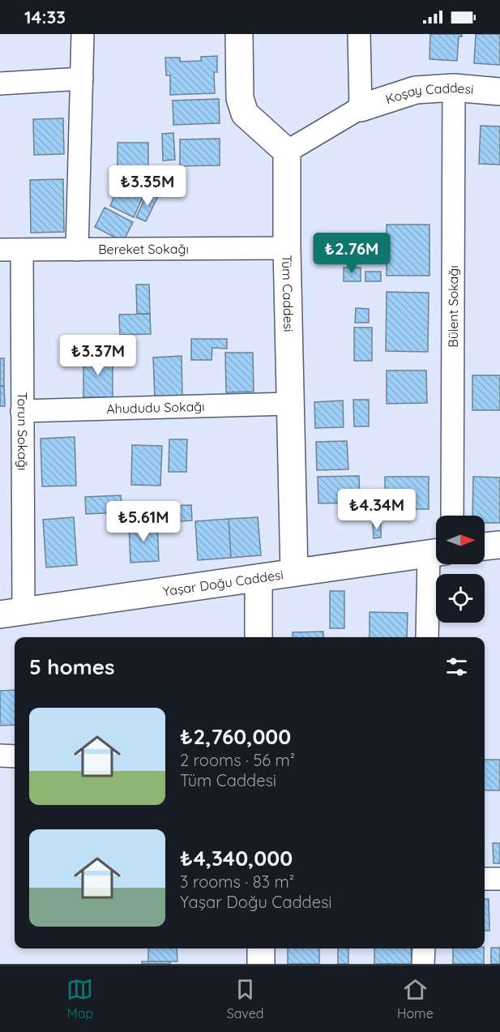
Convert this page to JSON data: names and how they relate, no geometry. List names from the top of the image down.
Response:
{
  "streets": {
    "street": [
      "Koşay Caddesi",
      "Bereket Sokağı",
      "Tüm Caddesi",
      "Bülent Sokağı",
      "Ahududu Sokağı",
      "Torun Sokağı",
      "Yaşar Doğu Caddesi"
    ]
  },
  "crossings": [
    ["Koşay Caddesi", "Bülent Sokağı"],
    ["Bereket Sokağı", "Tüm Caddesi"],
    ["Bereket Sokağı", "Torun Sokağı"],
    ["Tüm Caddesi", "Ahududu Sokağı"],
    ["Tüm Caddesi", "Yaşar Doğu Caddesi"],
    ["Ahududu Sokağı", "Torun Sokağı"],
    ["Torun Sokağı", "Yaşar Doğu Caddesi"]
  ],
  "north": "right",
  "page": {
    "status": "14:33",
    "price": [
      "₺3.35M",
      "₺2.76M",
      "₺3.37M",
      "₺4.34M",
      "₺5.61M"
    ],
    "heading": "5 homes",
    "list": [
      {
        "name": "₺2,760,000",
        "note": "2 rooms · 56 m² · Tüm Caddesi"
      },
      {
        "name": "₺4,340,000",
        "note": "3 rooms · 83 m² · Yaşar Doğu Caddesi"
      }
    ],
    "tabs": ["Map", "Saved", "Home"]
  }
}
